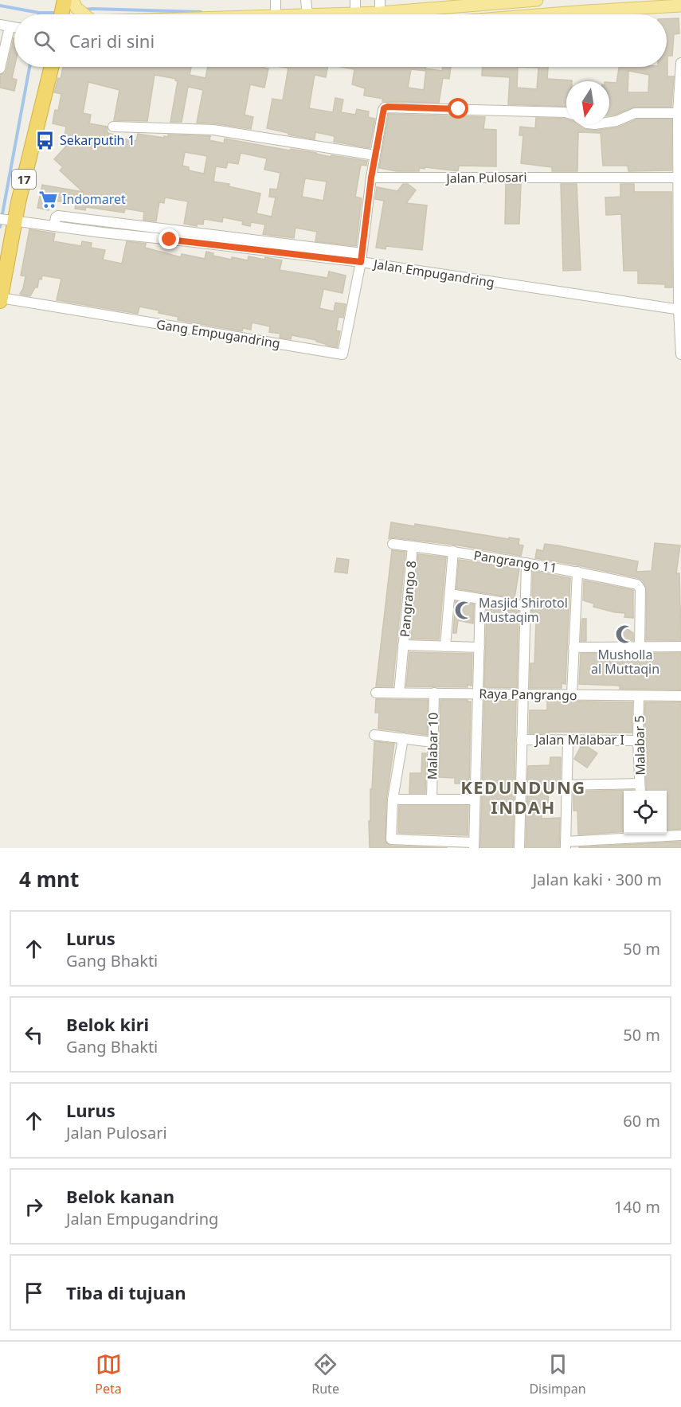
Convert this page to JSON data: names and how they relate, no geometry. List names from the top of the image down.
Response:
{
  "streets": {
    "highway": ["17"],
    "street": [
      "Jalan Pulosari",
      "Jalan Empugandring",
      "Gang Empugandring",
      "Pangrango 11",
      "Pangrango 8",
      "Raya Pangrango",
      "Jalan Malabar I",
      "Malabar 5",
      "Malabar 10"
    ]
  },
  "crossings": [
    ["17", "Jalan Empugandring"],
    ["17", "Gang Empugandring"],
    ["Jalan Empugandring", "Gang Empugandring"],
    ["Pangrango 11", "Pangrango 8"],
    ["Pangrango 8", "Raya Pangrango"],
    ["Raya Pangrango", "Malabar 5"],
    ["Raya Pangrango", "Malabar 10"],
    ["Jalan Malabar I", "Malabar 5"]
  ],
  "districts": ["KEDUNDUNG INDAH"],
  "places": {
    "bus stop": ["Sekarputih 1"],
    "supermarket": ["Indomaret"],
    "mosque": ["Masjid Shirotol Mustaqim", "Musholla al Muttaqin"]
  },
  "north": "bottom",
  "page": {
    "search": "Cari di sini",
    "heading": ["4 mnt", "Jalan kaki · 300 m"],
    "list": [
      ["Lurus", "Gang Bhakti", "50 m"],
      ["Belok kiri", "Gang Bhakti", "50 m"],
      ["Lurus", "Jalan Pulosari", "60 m"],
      ["Belok kanan", "Jalan Empugandring", "140 m"],
      "Tiba di tujuan"
    ],
    "nav": ["Peta", "Rute", "Disimpan"]
  }
}
